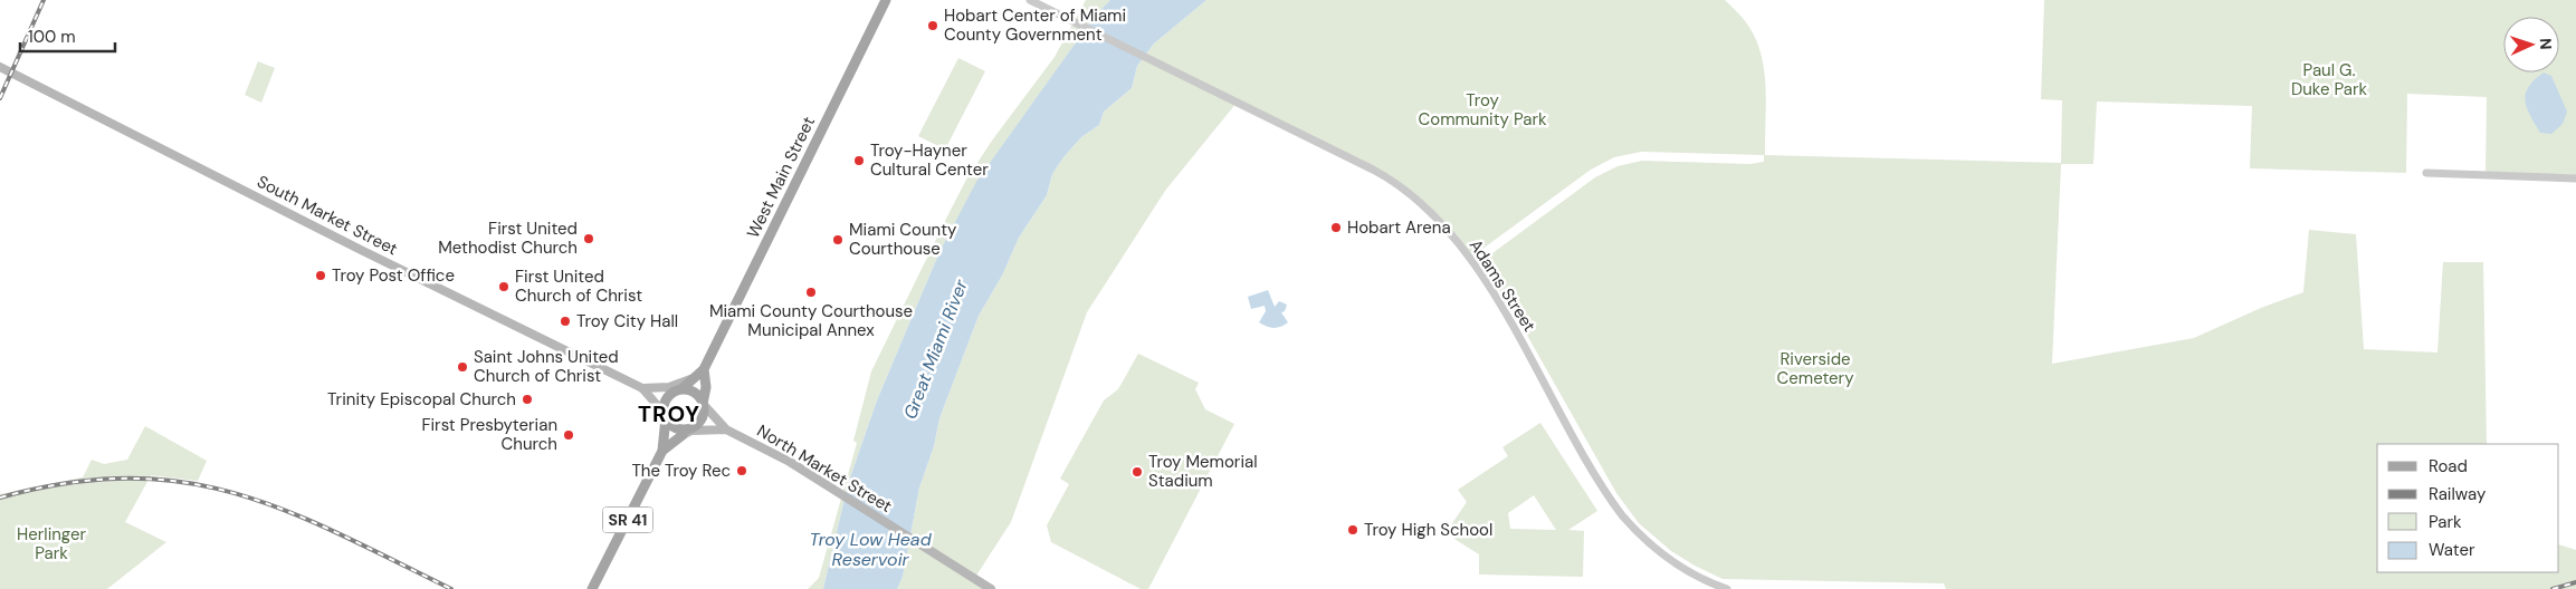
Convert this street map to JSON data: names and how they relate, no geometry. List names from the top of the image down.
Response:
{
  "streets": {
    "main road": [
      "West Main Street",
      "South Market Street",
      "North Market Street",
      "SR 41"
    ],
    "street": ["Adams Street"]
  },
  "districts": ["TROY"],
  "water": ["Great Miami River", "Troy Low Head Reservoir"],
  "parks": [
    "Paul G. Duke Park",
    "Troy Community Park",
    "Riverside Cemetery",
    "Herlinger Park"
  ],
  "places": [
    "Hobart Center of Miami County Government",
    "Troy-Hayner Cultural Center",
    "Hobart Arena",
    "First United Methodist Church",
    "Miami County Courthouse",
    "Troy Post Office",
    "First United Church of Christ",
    "Miami County Courthouse Municipal Annex",
    "Troy City Hall",
    "Saint Johns United Church of Christ",
    "Trinity Episcopal Church",
    "First Presbyterian Church",
    "The Troy Rec",
    "Troy Memorial Stadium",
    "Troy High School"
  ],
  "legend": [
    "Road",
    "Railway",
    "Park",
    "Water"
  ],
  "scale_bar": "100 m",
  "north": "right"
}
